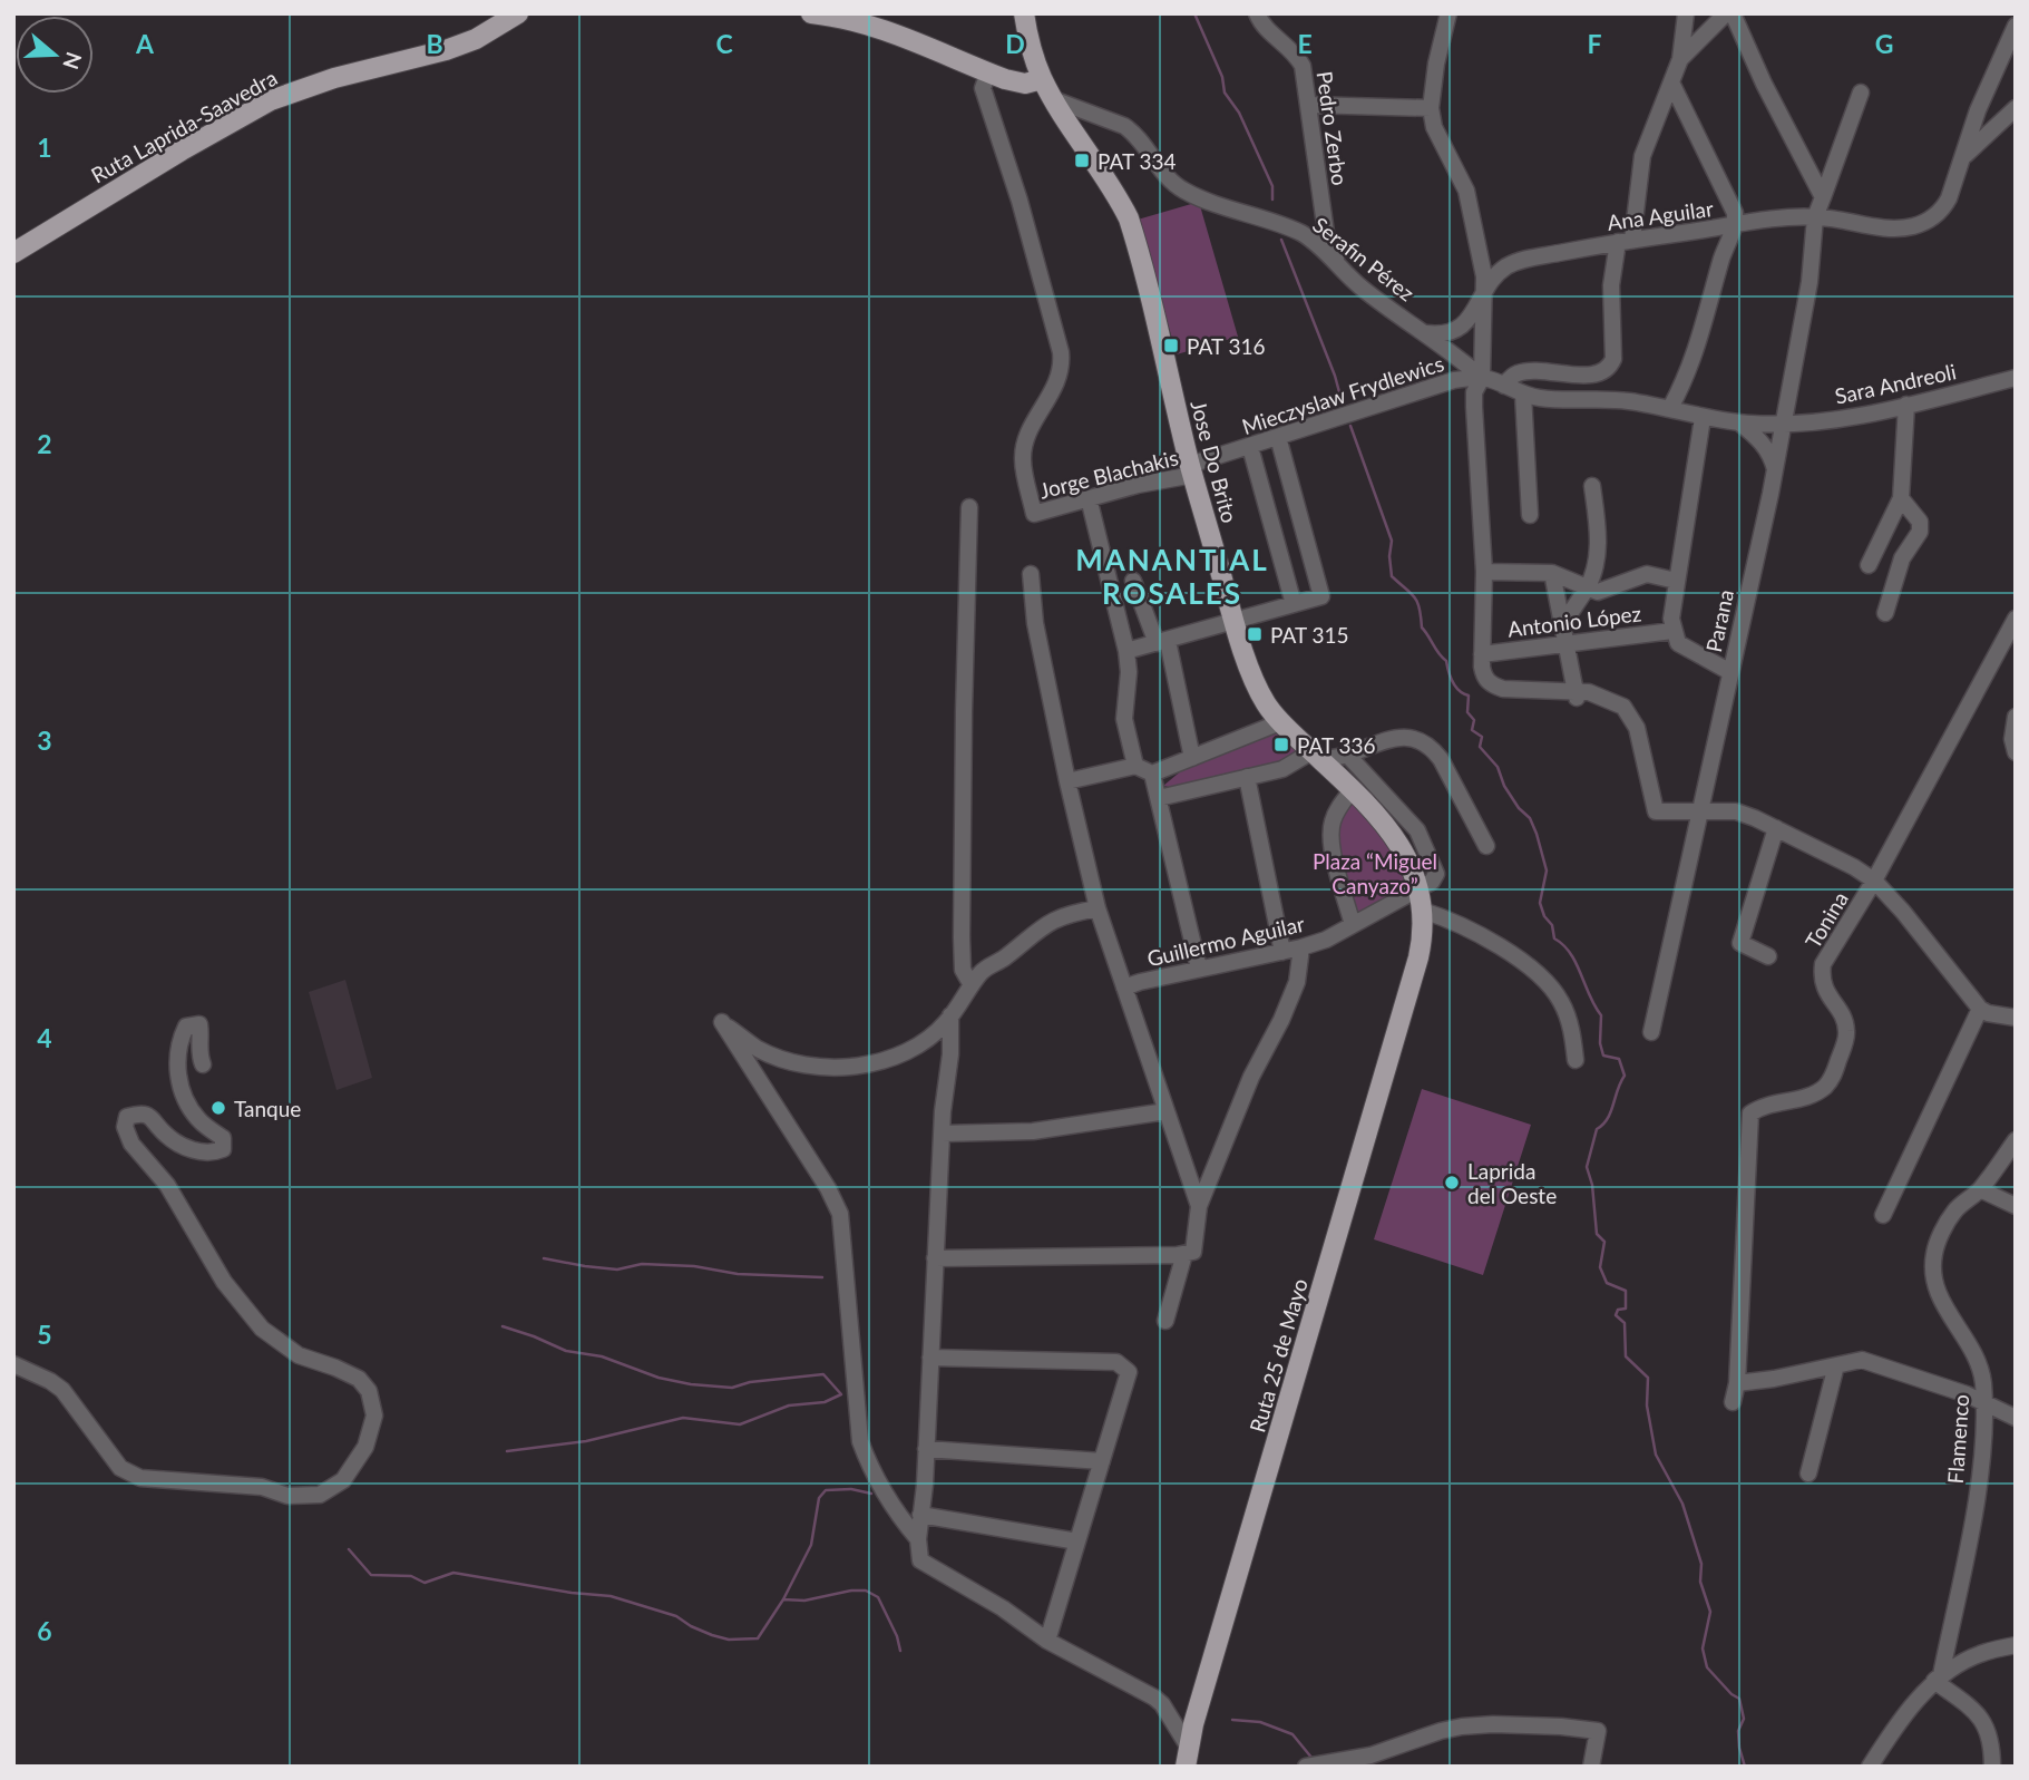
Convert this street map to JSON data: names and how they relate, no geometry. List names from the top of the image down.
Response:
{
  "streets": {
    "main road": ["Ruta Laprida-Saavedra", "Jose Do Brito", "Ruta 25 de Mayo"],
    "street": [
      "Pedro Zerbo",
      "Ana Aguilar",
      "Serafin Pérez",
      "Sara Andreoli",
      "Mieczyslaw Frydlewics",
      "Jorge Blachakis",
      "Antonio López",
      "Parana",
      "Tonina",
      "Guillermo Aguilar",
      "Flamenco"
    ]
  },
  "crossings": [
    ["Pedro Zerbo", "Serafin Pérez"],
    ["Ana Aguilar", "Serafin Pérez"],
    ["Ana Aguilar", "Parana"],
    ["Serafin Pérez", "Mieczyslaw Frydlewics"],
    ["Serafin Pérez", "Jose Do Brito"],
    ["Sara Andreoli", "Mieczyslaw Frydlewics"],
    ["Sara Andreoli", "Parana"],
    ["Mieczyslaw Frydlewics", "Jose Do Brito"],
    ["Mieczyslaw Frydlewics", "Jorge Blachakis"],
    ["Mieczyslaw Frydlewics", "Parana"],
    ["Jose Do Brito", "Jorge Blachakis"],
    ["Jose Do Brito", "Guillermo Aguilar"],
    ["Jose Do Brito", "Ruta 25 de Mayo"]
  ],
  "districts": ["MANANTIAL ROSALES"],
  "parks": ["Plaza “Miguel Canyazo”"],
  "places": {
    "transit": [
      "PAT 334",
      "PAT 316",
      "PAT 315",
      "PAT 336"
    ],
    "other": ["Tanque", "Laprida del Oeste"]
  },
  "north": "right",
  "grid": {
    "columns": [
      "A",
      "B",
      "C",
      "D",
      "E",
      "F",
      "G"
    ],
    "rows": [
      "1",
      "2",
      "3",
      "4",
      "5",
      "6"
    ]
  }
}
